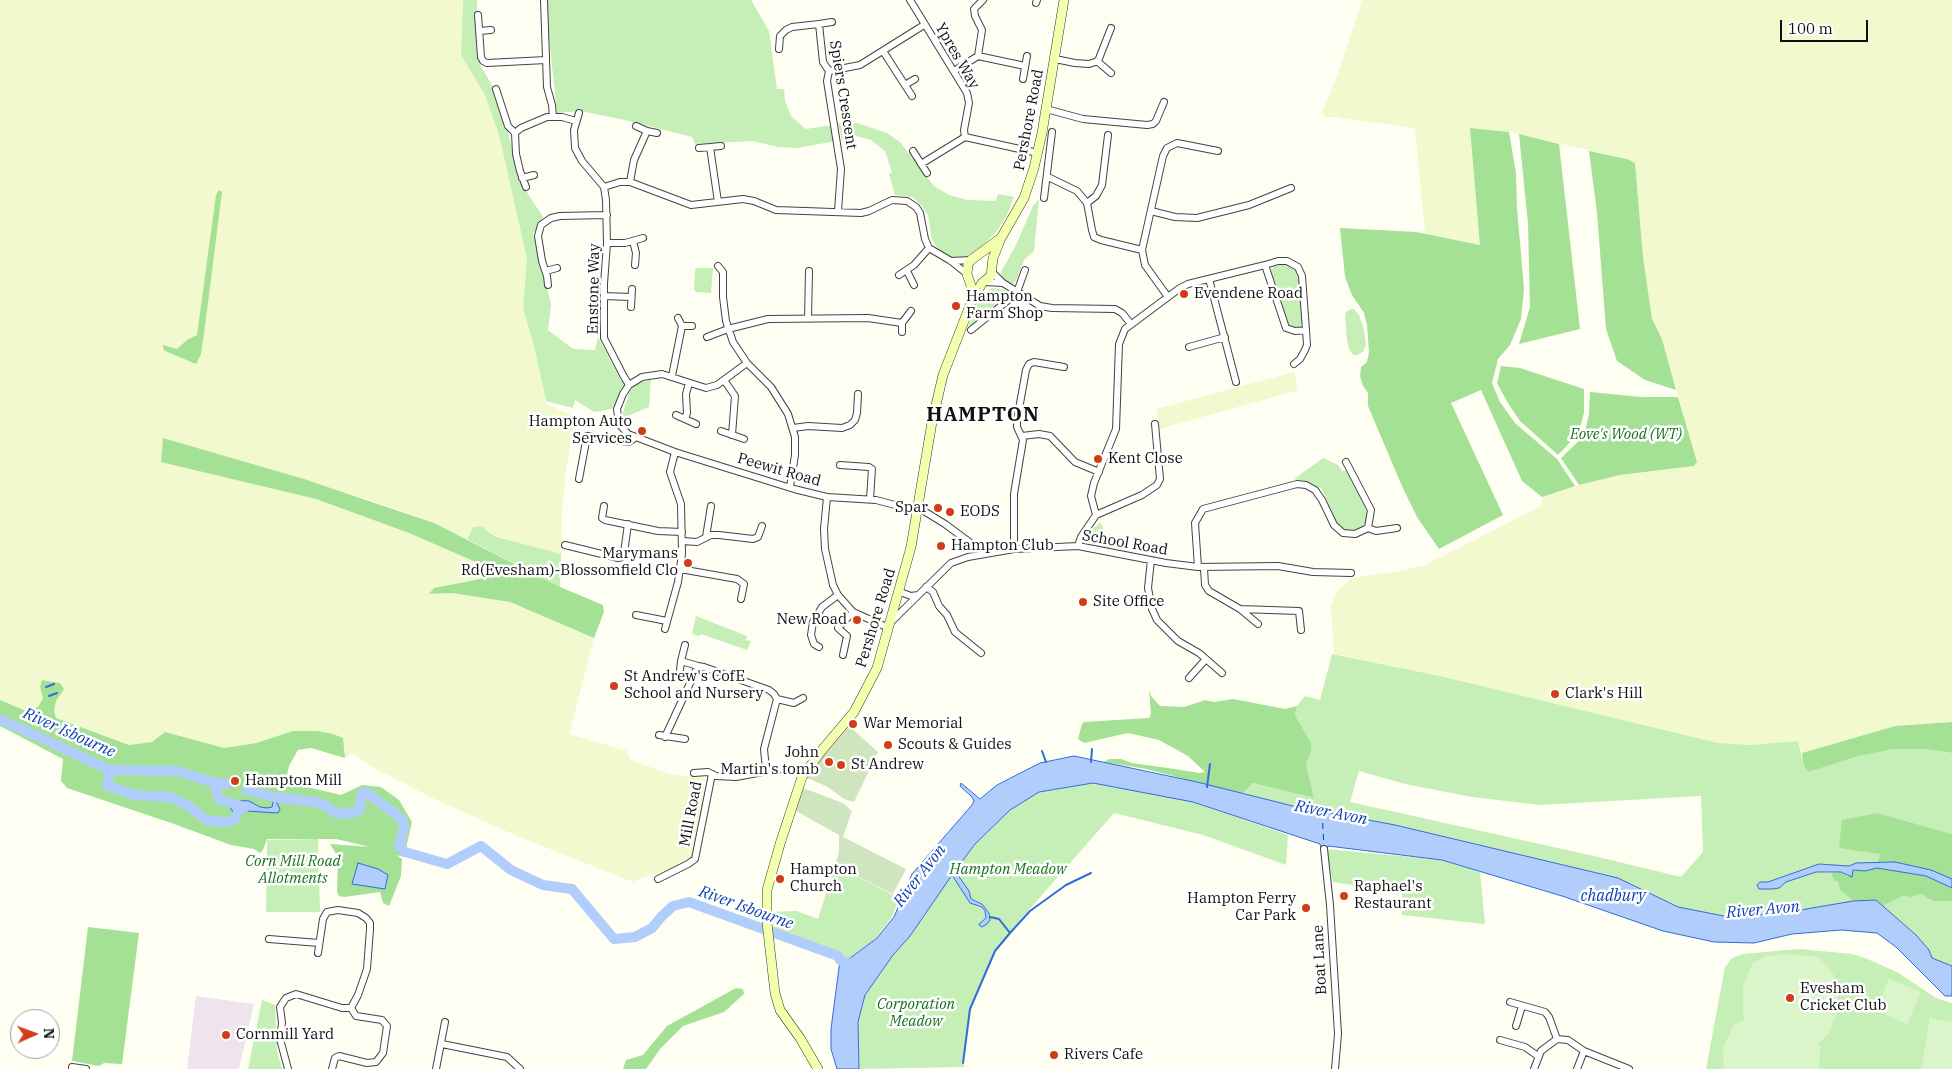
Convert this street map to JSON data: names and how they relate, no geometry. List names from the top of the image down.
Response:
{
  "streets": {
    "main road": ["Pershore Road"],
    "street": [
      "Ypres Way",
      "Spiers Crescent",
      "Enstone Way",
      "Peewit Road",
      "School Road",
      "Mill Road",
      "Boat Lane"
    ]
  },
  "crossings": [
    ["Pershore Road", "Peewit Road"],
    ["Pershore Road", "School Road"],
    ["Enstone Way", "Peewit Road"],
    ["Peewit Road", "School Road"]
  ],
  "districts": ["HAMPTON"],
  "water": ["River Isbourne", "River Avon", "chadbury"],
  "parks": [
    "Eove's Wood (WT)",
    "Corn Mill Road Allotments",
    "Hampton Meadow",
    "Corporation Meadow"
  ],
  "places": [
    "Evendene Road",
    "Hampton Farm Shop",
    "Hampton Auto Services",
    "Kent Close",
    "Spar",
    "EODS",
    "Hampton Club",
    "Marymans Rd(Evesham)-Blossomfield Clo",
    "Site Office",
    "New Road",
    "St Andrew's CofE School and Nursery",
    "Clark's Hill",
    "War Memorial",
    "Scouts & Guides",
    "John Martin's tomb",
    "St Andrew",
    "Hampton Mill",
    "Hampton Church",
    "Raphael's Restaurant",
    "Hampton Ferry Car Park",
    "Evesham Cricket Club",
    "Cornmill Yard",
    "Rivers Cafe"
  ],
  "scale_bar": "100 m",
  "north": "right"
}
